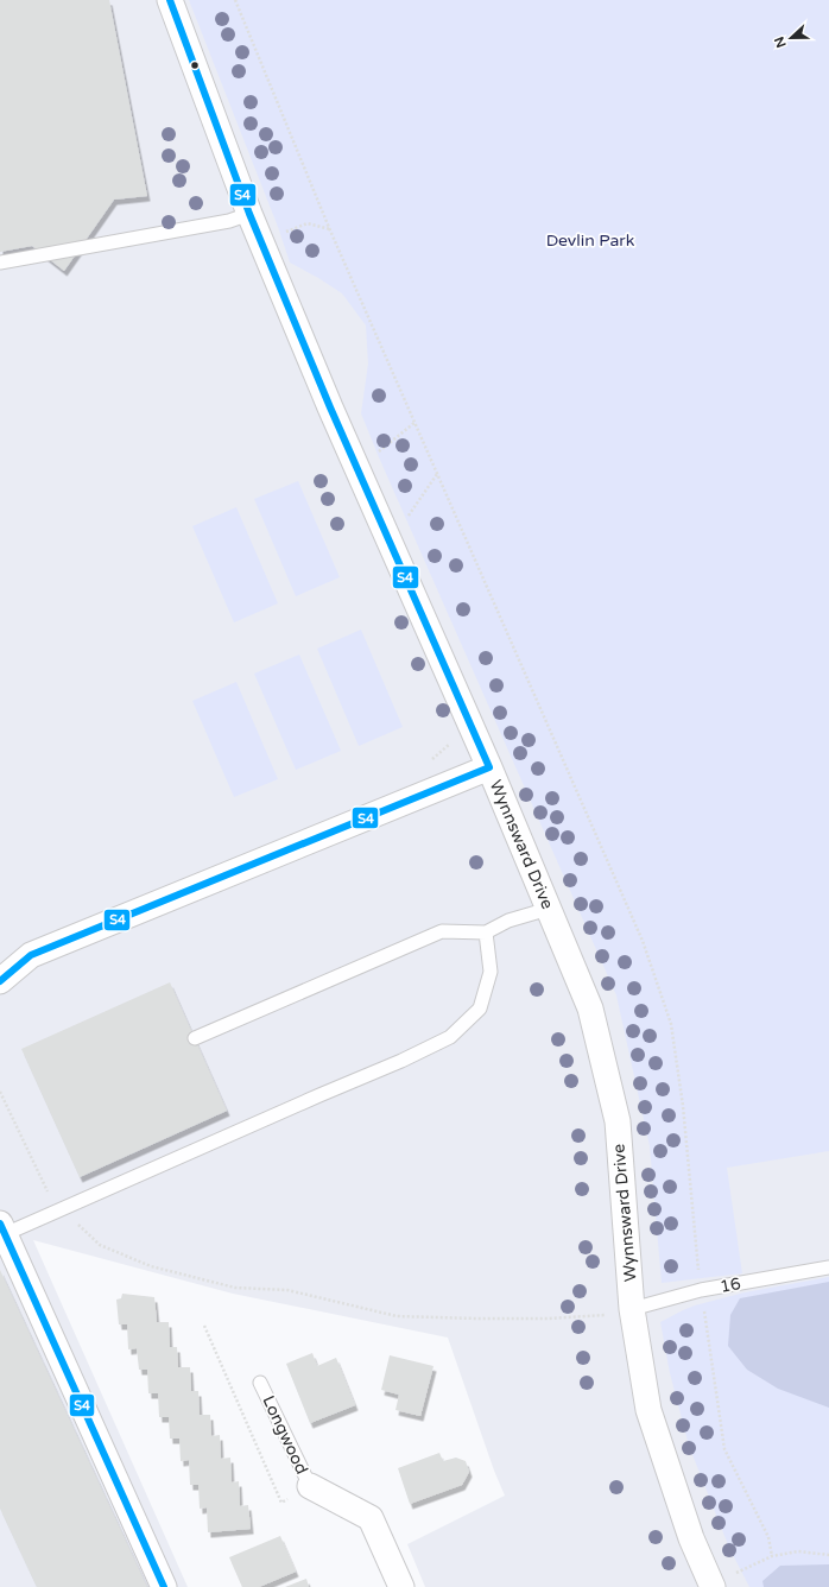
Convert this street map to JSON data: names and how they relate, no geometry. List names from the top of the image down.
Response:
{
  "streets": {
    "street": ["Wynnsward Drive", "Longwood"],
    "lane": ["16"]
  },
  "crossings": [
    ["Wynnsward Drive", "16"]
  ],
  "parks": ["Devlin Park"],
  "lines": ["transit line S4"],
  "north": "left"
}
